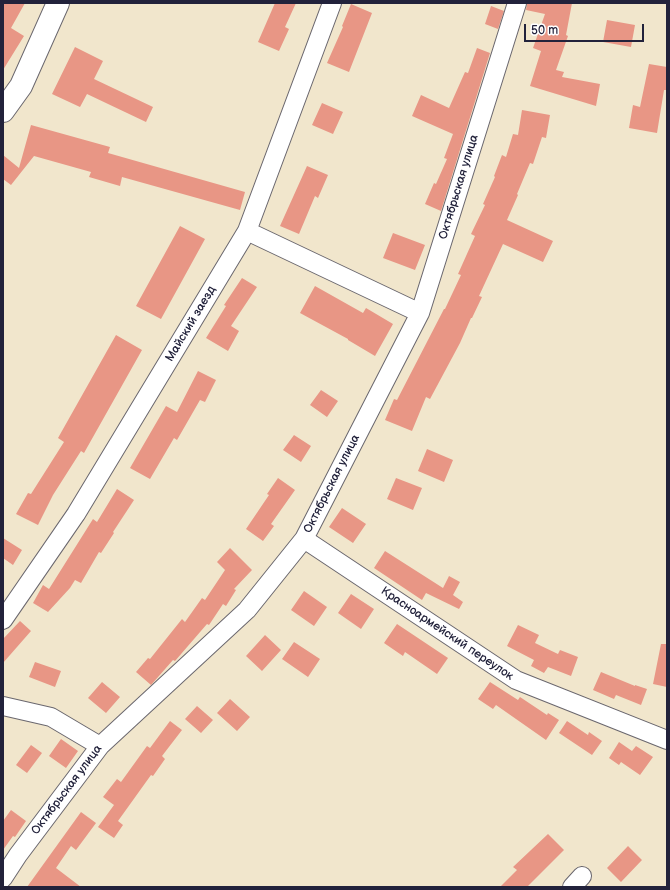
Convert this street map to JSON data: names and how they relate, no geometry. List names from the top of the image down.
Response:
{
  "streets": {
    "street": ["Октябрьская улица", "Майский заезд", "Красноармейский переулок"]
  },
  "crossings": [
    ["Октябрьская улица", "Красноармейский переулок"]
  ],
  "scale_bar": "50 m"
}
